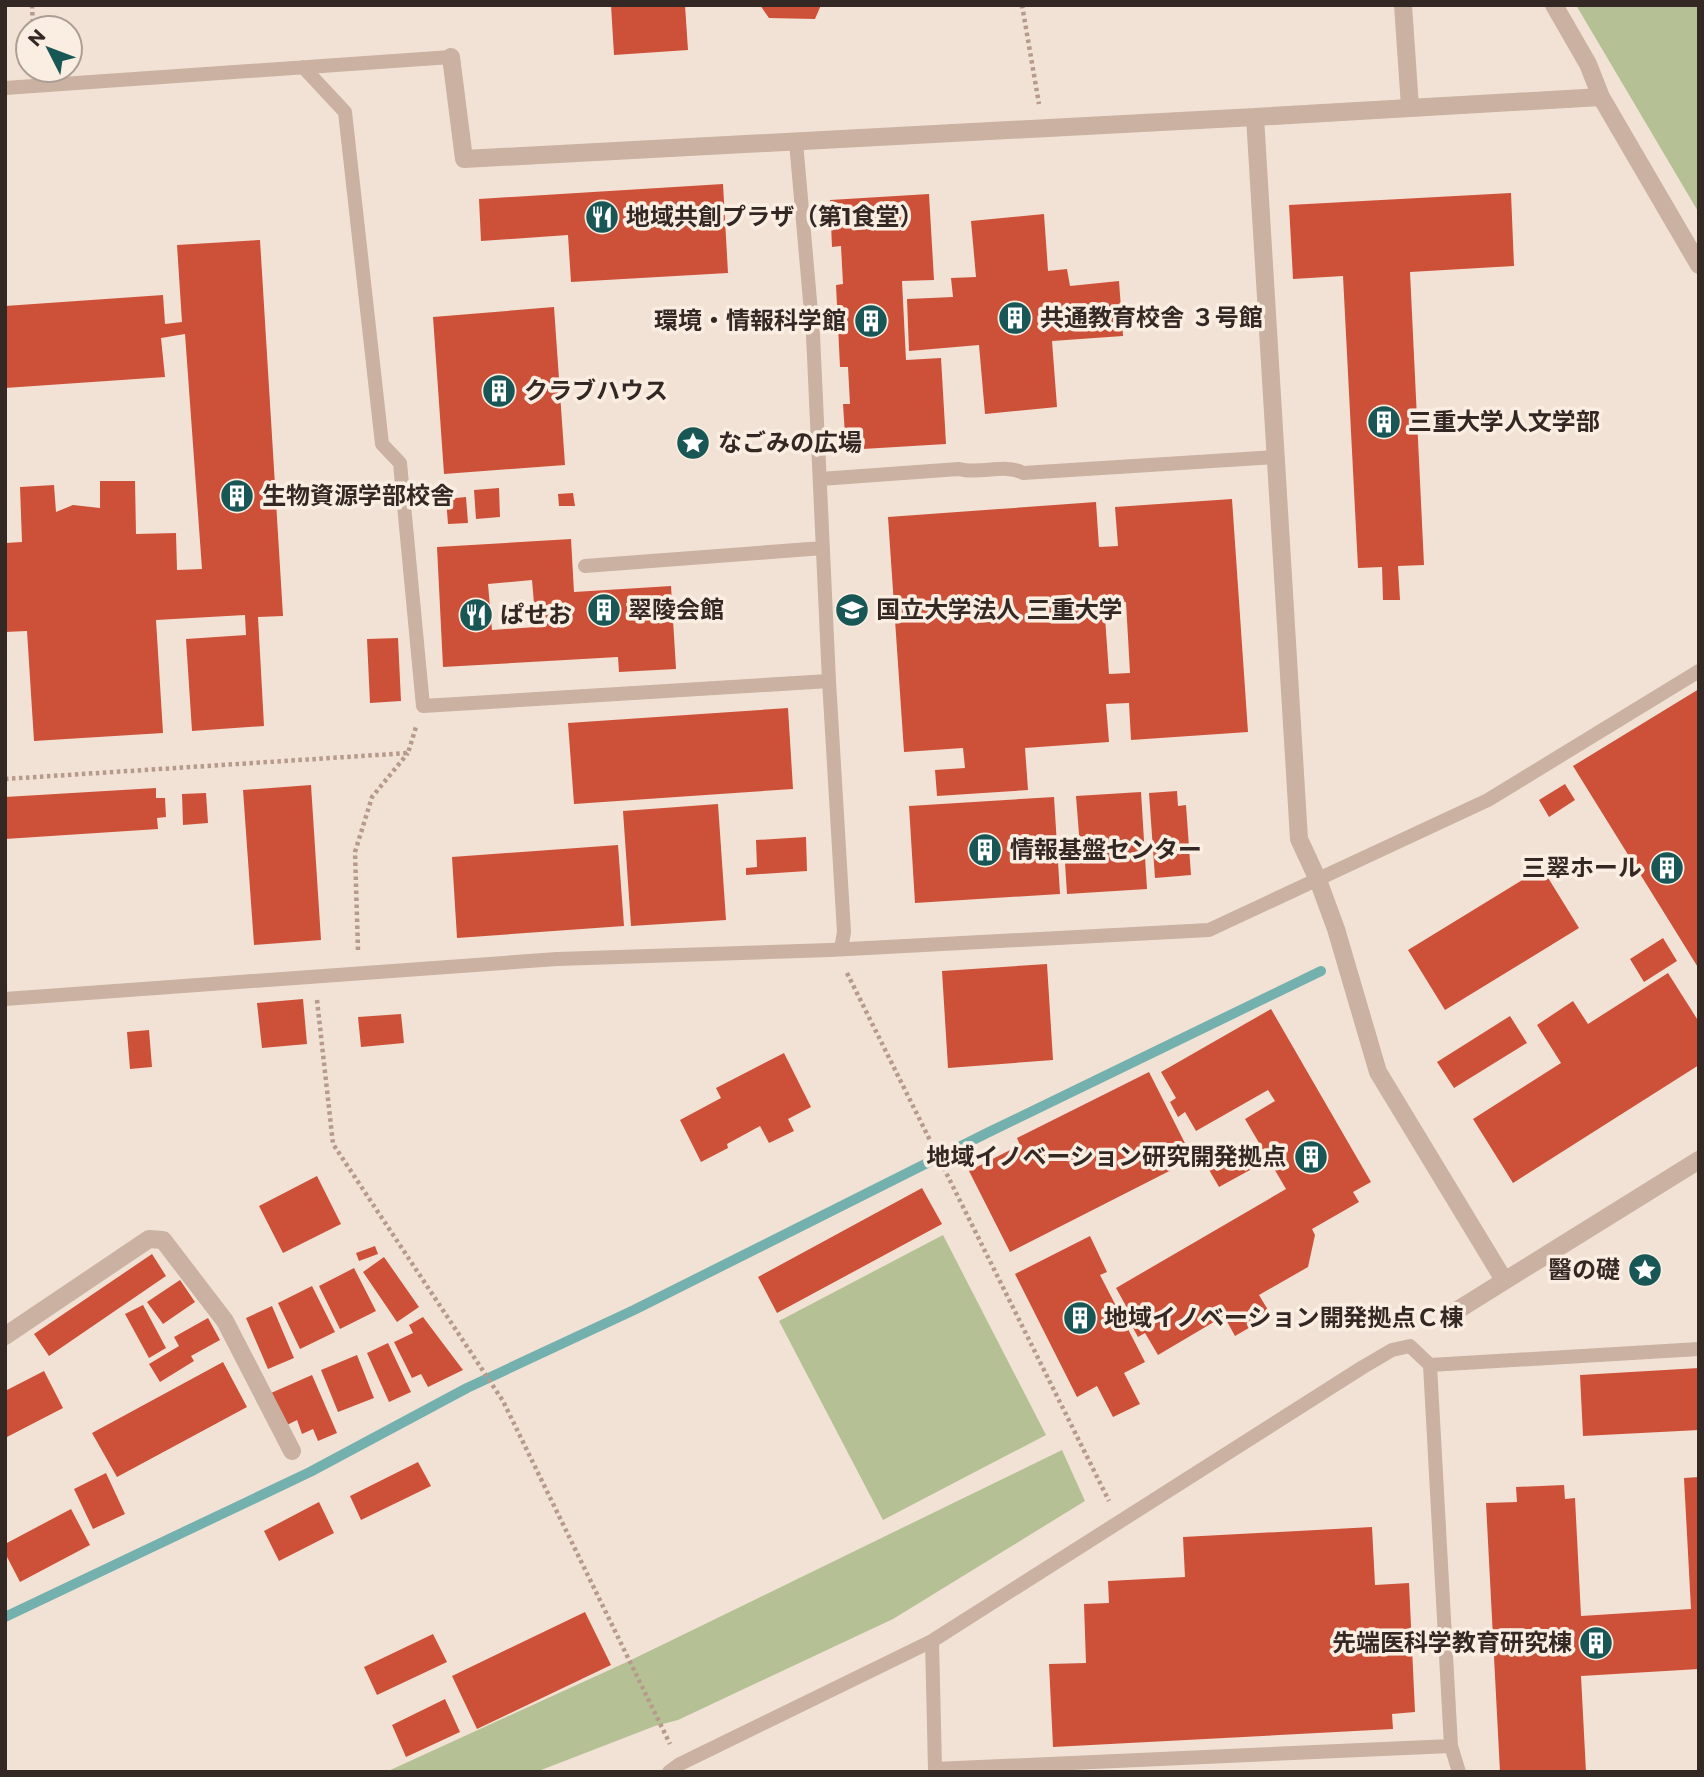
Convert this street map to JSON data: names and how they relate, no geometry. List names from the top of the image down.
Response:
{
  "places": {
    "restaurant": ["地域共創プラザ（第1食堂）", "ぱせお"],
    "building": [
      "共通教育校舎 ３号館",
      "環境・情報科学館",
      "クラブハウス",
      "三重大学人文学部",
      "生物資源学部校舎",
      "翠陵会館",
      "情報基盤センター",
      "三翠ホール",
      "地域イノベーション研究開発拠点",
      "地域イノベーション開発拠点Ｃ棟",
      "先端医科学教育研究棟"
    ],
    "place": ["なごみの広場", "醫の礎"],
    "school or university": ["国立大学法人 三重大学"]
  },
  "north": "top left"
}
